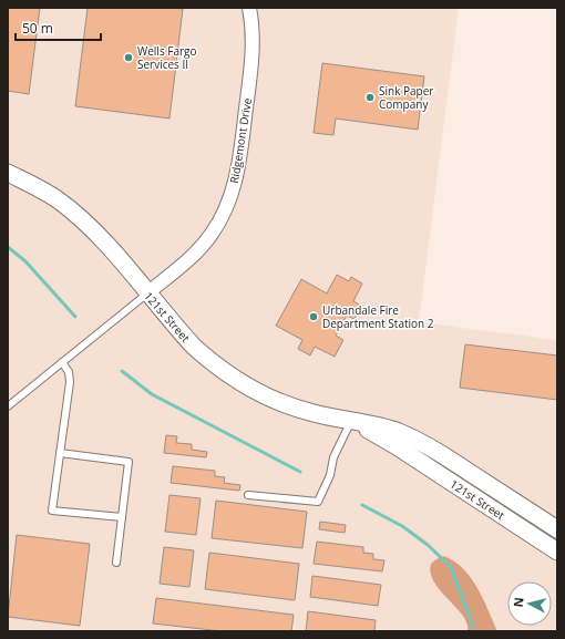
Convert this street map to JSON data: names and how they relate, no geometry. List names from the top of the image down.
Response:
{
  "streets": {
    "street": ["Ridgemont Drive", "121st Street"]
  },
  "crossings": [
    ["Ridgemont Drive", "121st Street"]
  ],
  "places": ["Wells Fargo Services II", "Sink Paper Company", "Urbandale Fire Department Station 2"],
  "scale_bar": "50 m",
  "north": "left"
}
